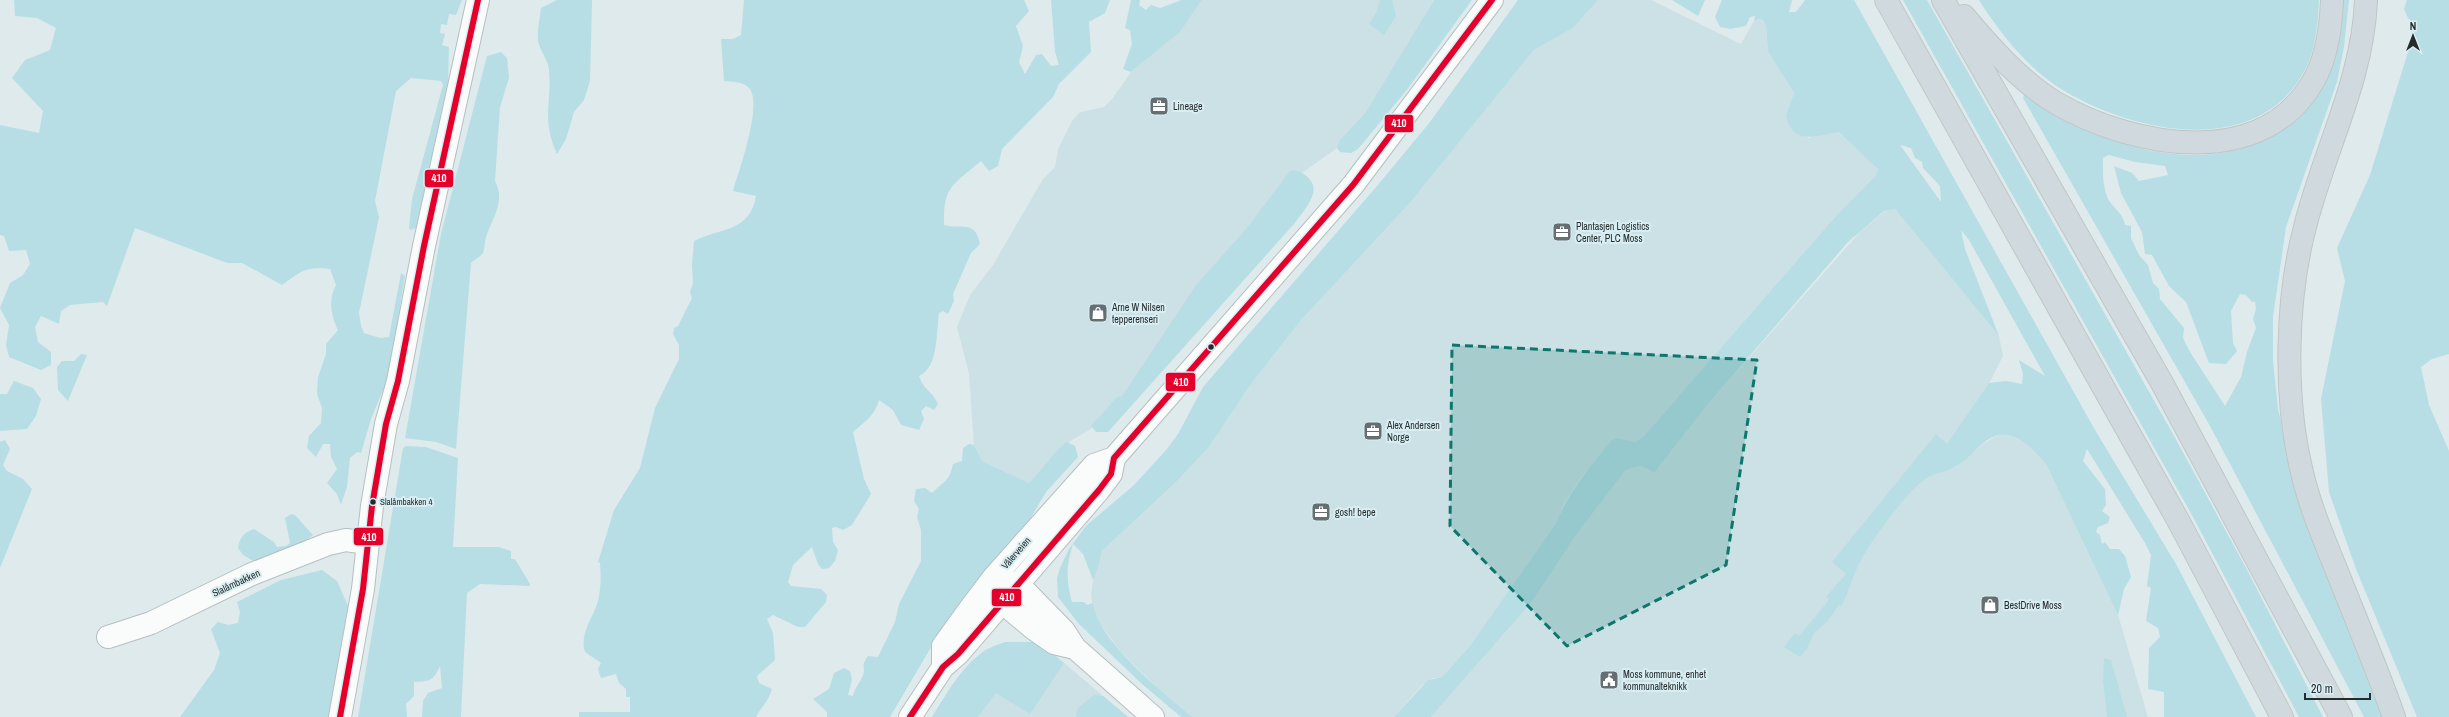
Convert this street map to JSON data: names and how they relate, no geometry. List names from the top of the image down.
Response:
{
  "streets": {
    "street": ["Vålerveien", "Slalåmbakken"]
  },
  "places": {
    "office": [
      "Lineage",
      "Plantasjen Logistics Center, PLC Moss",
      "Alex Andersen Norge",
      "gosh! bepe"
    ],
    "shop": ["Arne W Nilsen tepperenseri", "BestDrive Moss"],
    "other": ["Slalåmbakken 4"],
    "public building": ["Moss kommune, enhet kommunalteknikk"]
  },
  "lines": ["transit line 410"],
  "scale_bar": "20 m",
  "north": "top"
}
